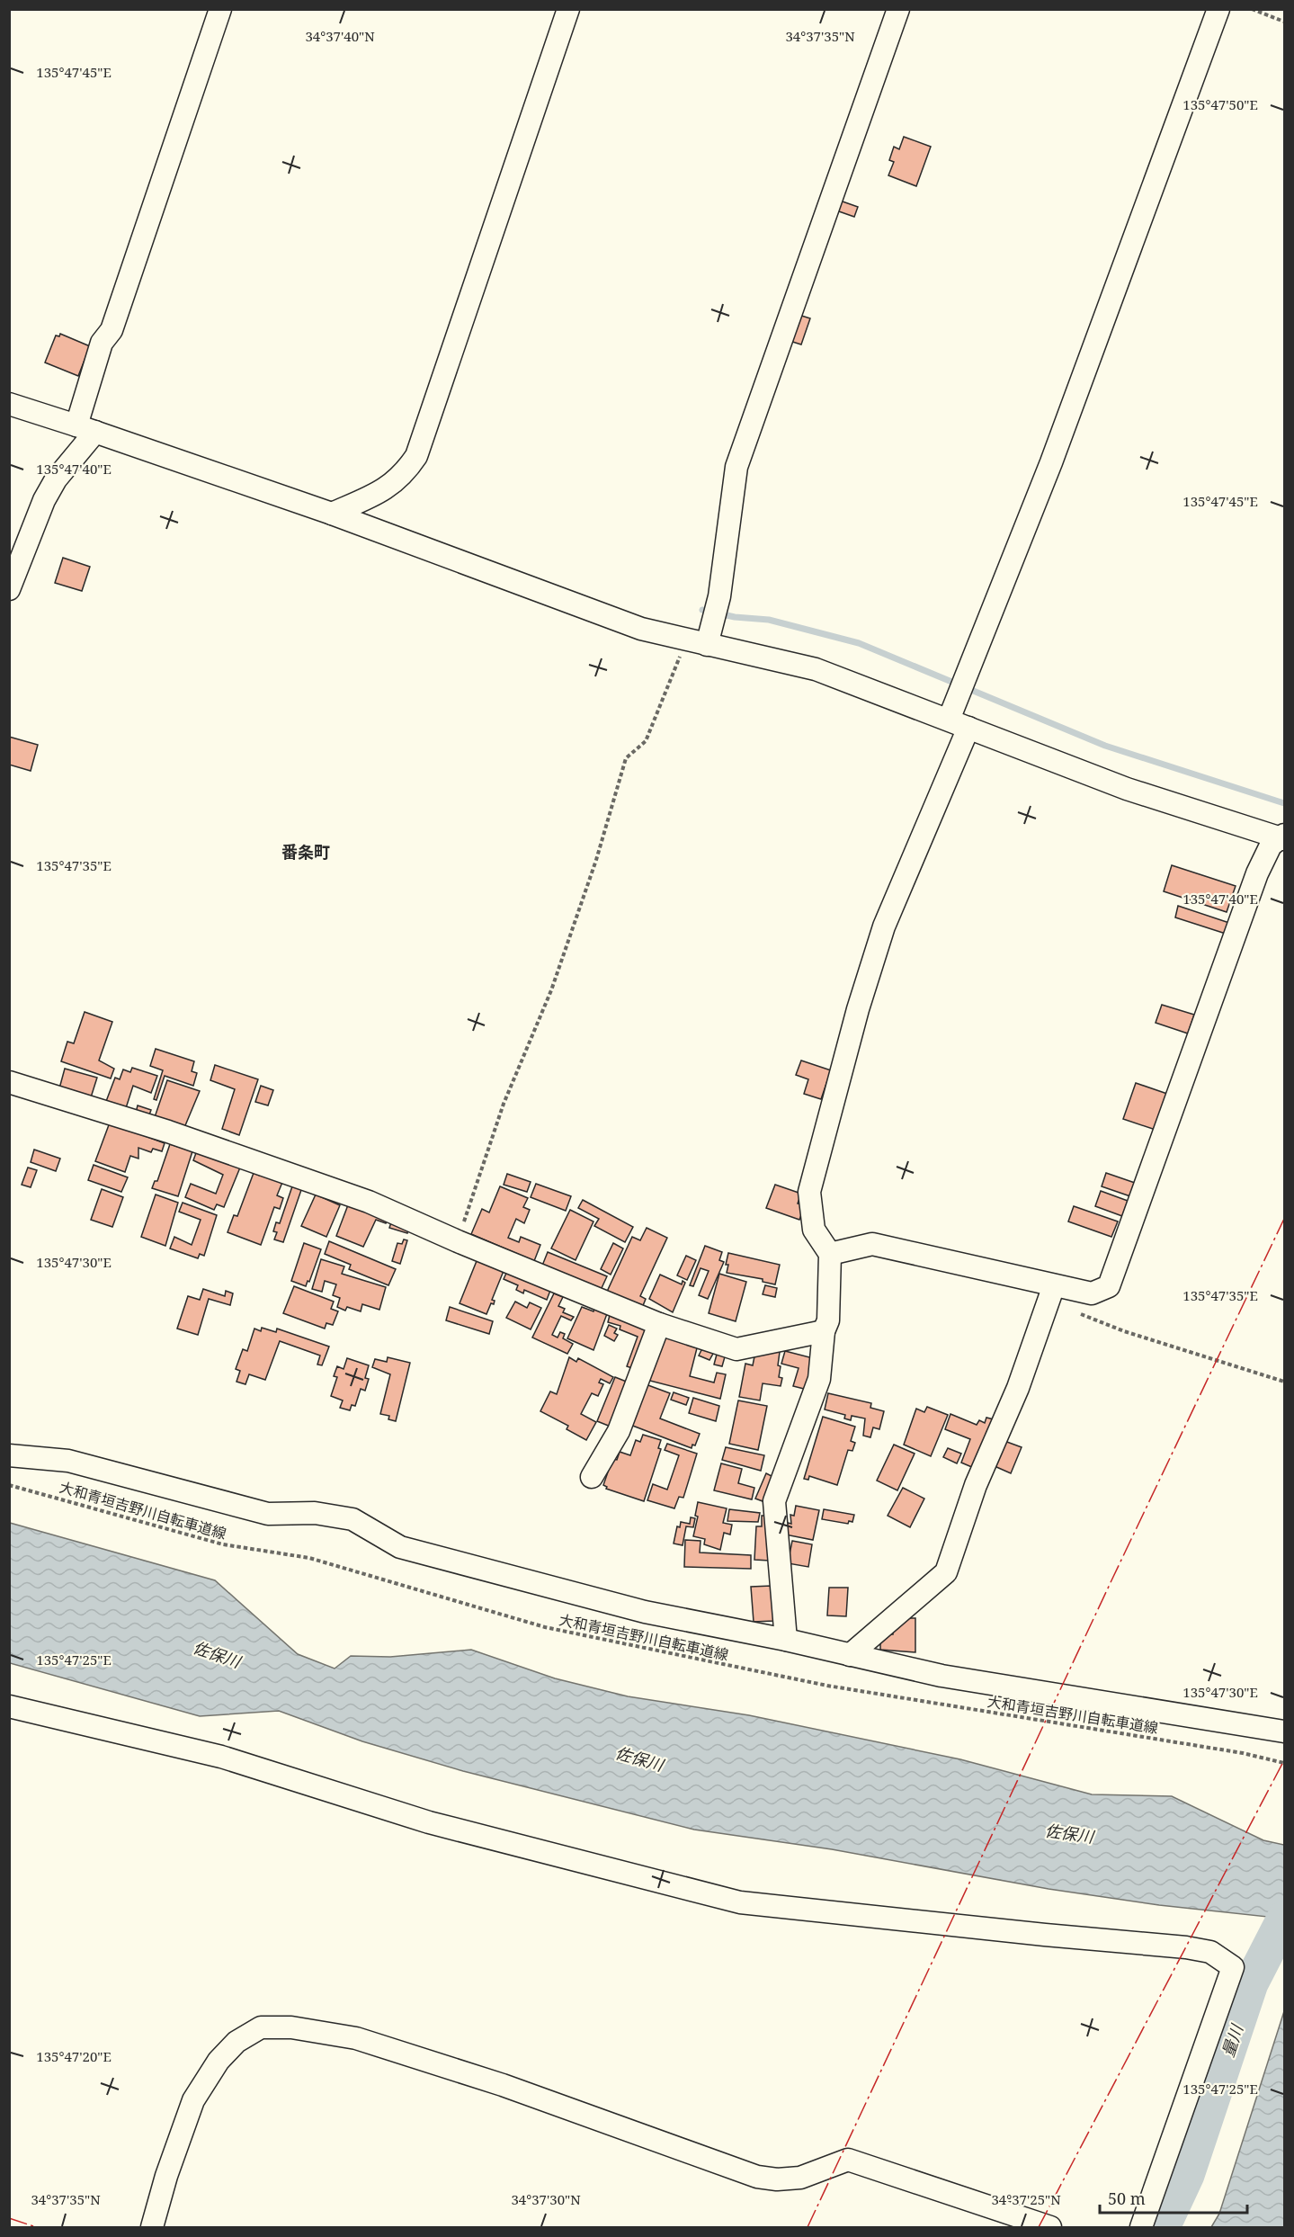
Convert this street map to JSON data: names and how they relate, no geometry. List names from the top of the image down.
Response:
{
  "streets": {
    "path": ["大和青垣吉野川自転車道線"]
  },
  "districts": ["番条町"],
  "water": ["佐保川", "量川"],
  "scale_bar": "50 m",
  "coordinates": [
    "34°37'40\"N",
    "34°37'35\"N",
    "135°47'45\"E",
    "135°47'50\"E",
    "135°47'40\"E",
    "135°47'35\"E",
    "135°47'30\"E",
    "135°47'25\"E",
    "135°47'20\"E",
    "34°37'30\"N",
    "34°37'25\"N"
  ]
}
